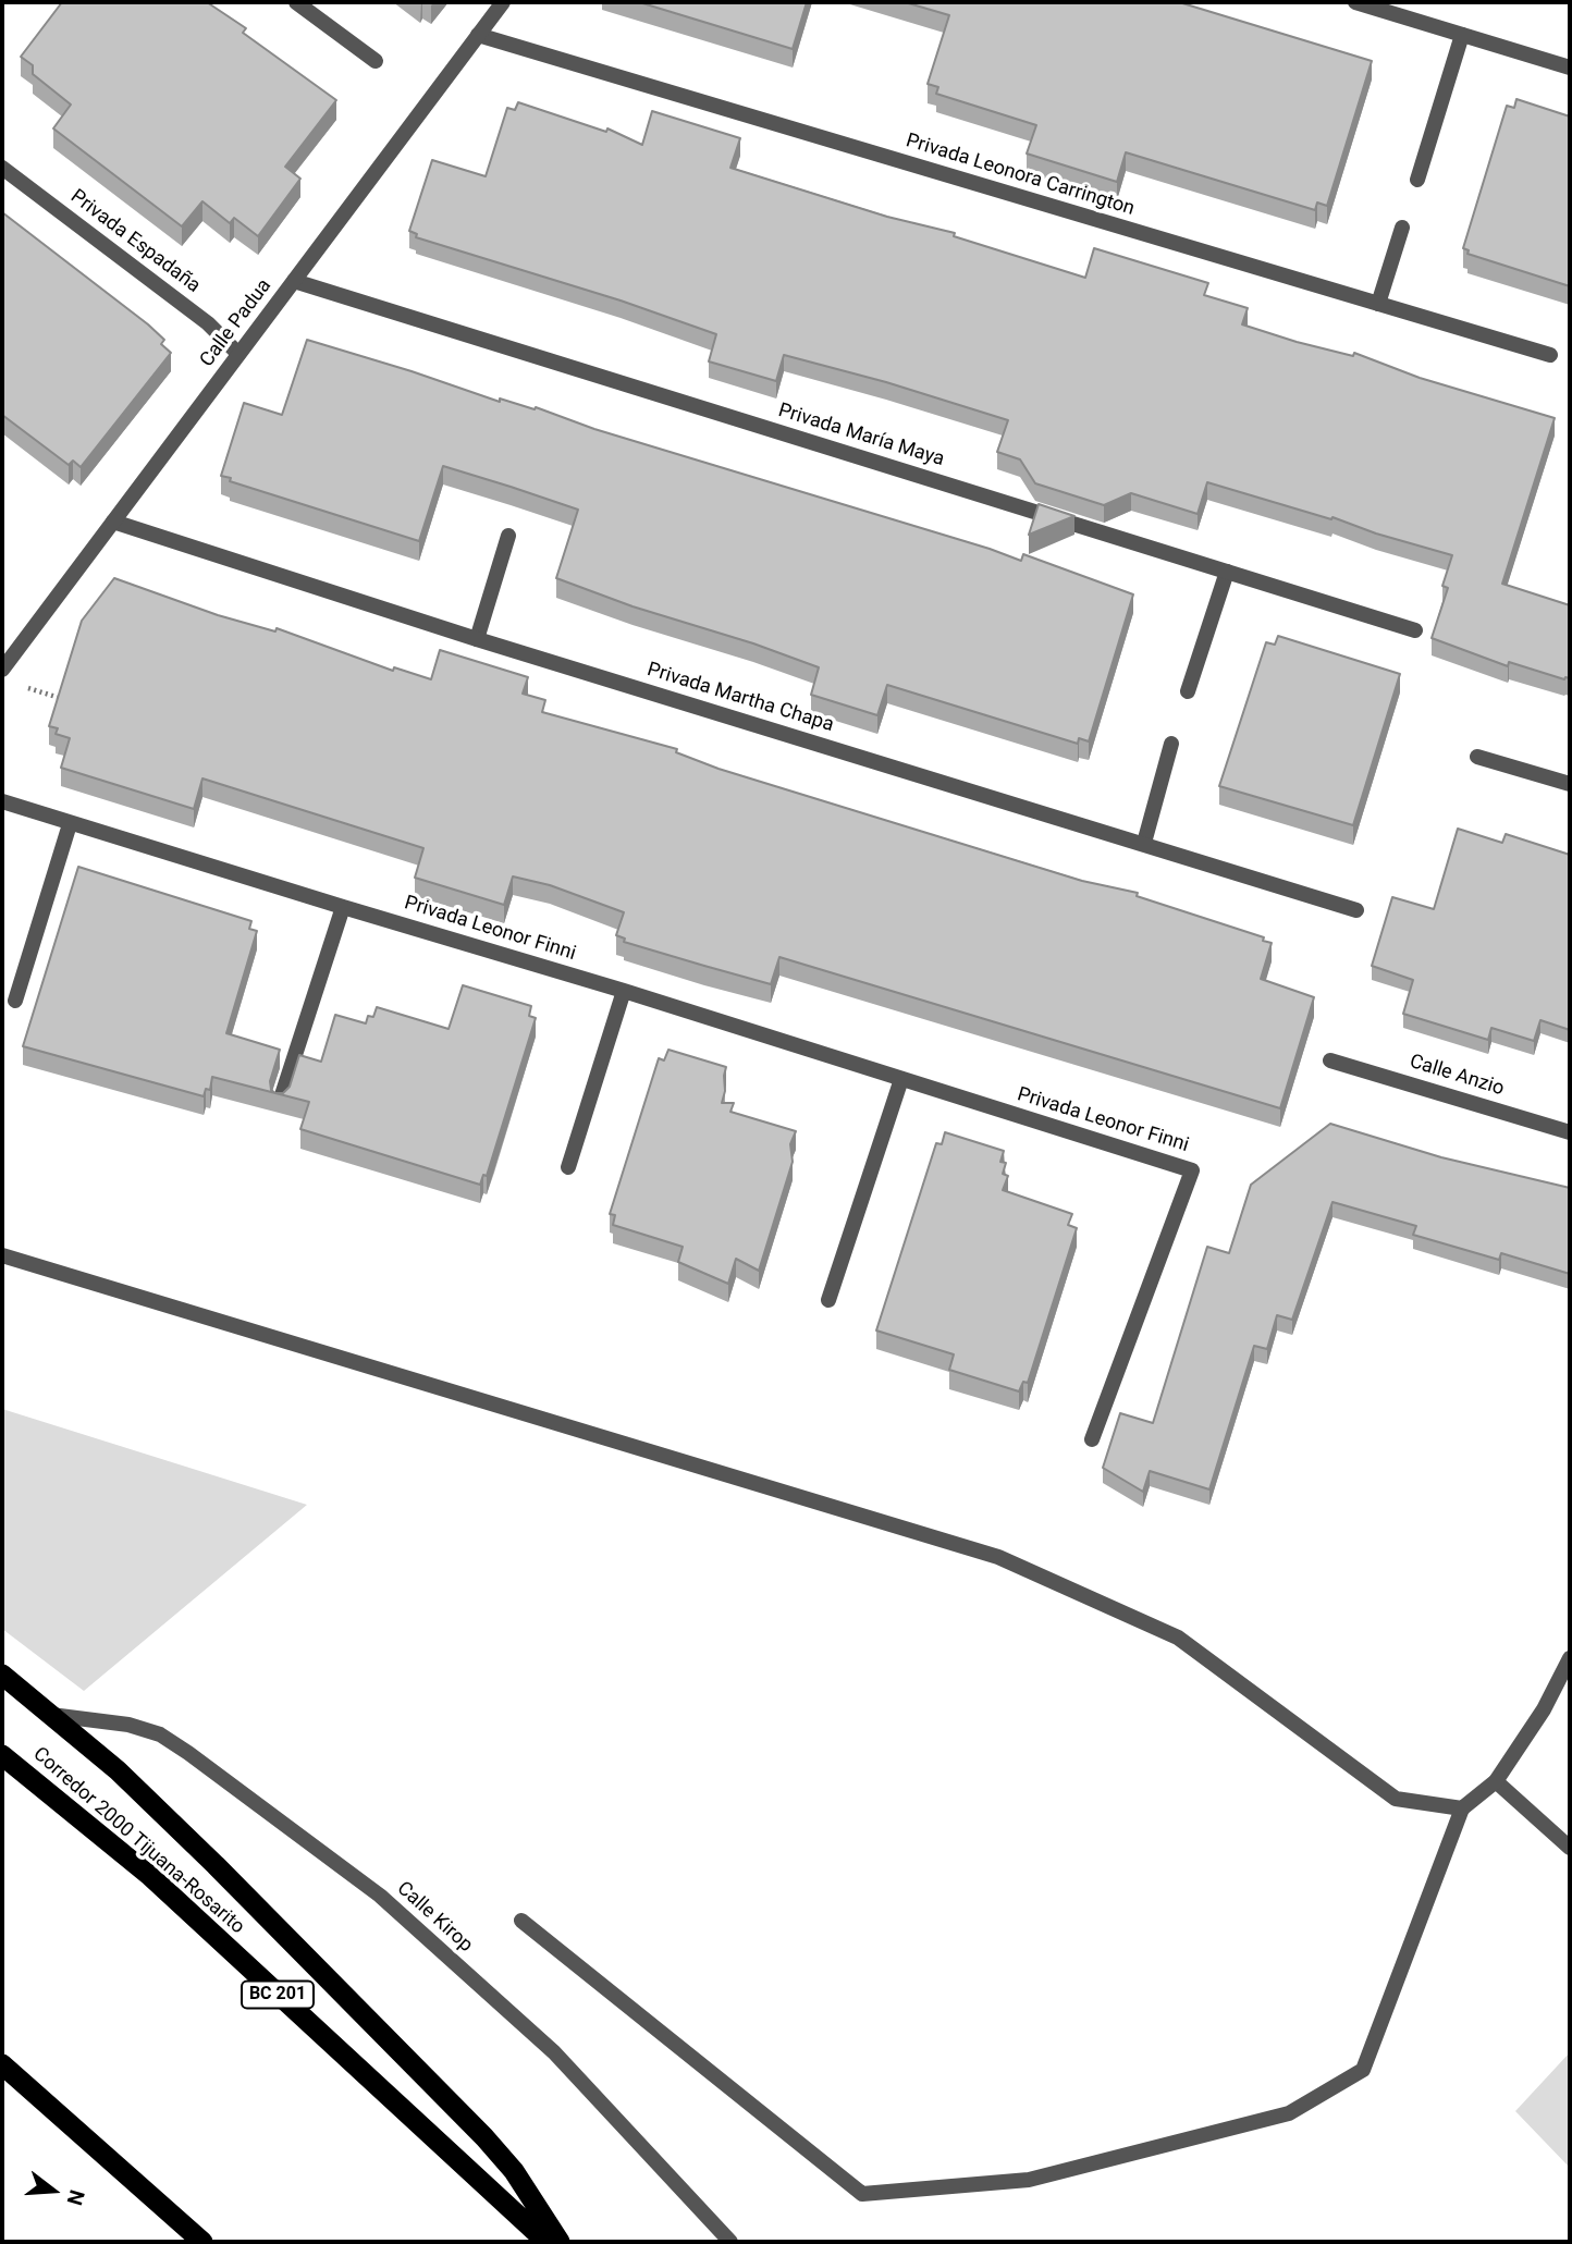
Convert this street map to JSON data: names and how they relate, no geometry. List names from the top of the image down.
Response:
{
  "streets": {
    "highway": ["Corredor 2000 Tijuana-Rosarito", "BC 201"],
    "street": [
      "Privada Leonora Carrington",
      "Privada Espadaña",
      "Calle Padua",
      "Privada María Maya",
      "Privada Martha Chapa",
      "Privada Leonor Finni",
      "Calle Anzio",
      "Calle Kirop"
    ]
  },
  "crossings": [
    ["Privada Leonora Carrington", "Calle Padua"],
    ["Privada Espadaña", "Calle Padua"],
    ["Calle Padua", "Privada María Maya"],
    ["Calle Padua", "Privada Martha Chapa"]
  ],
  "north": "right"
}
